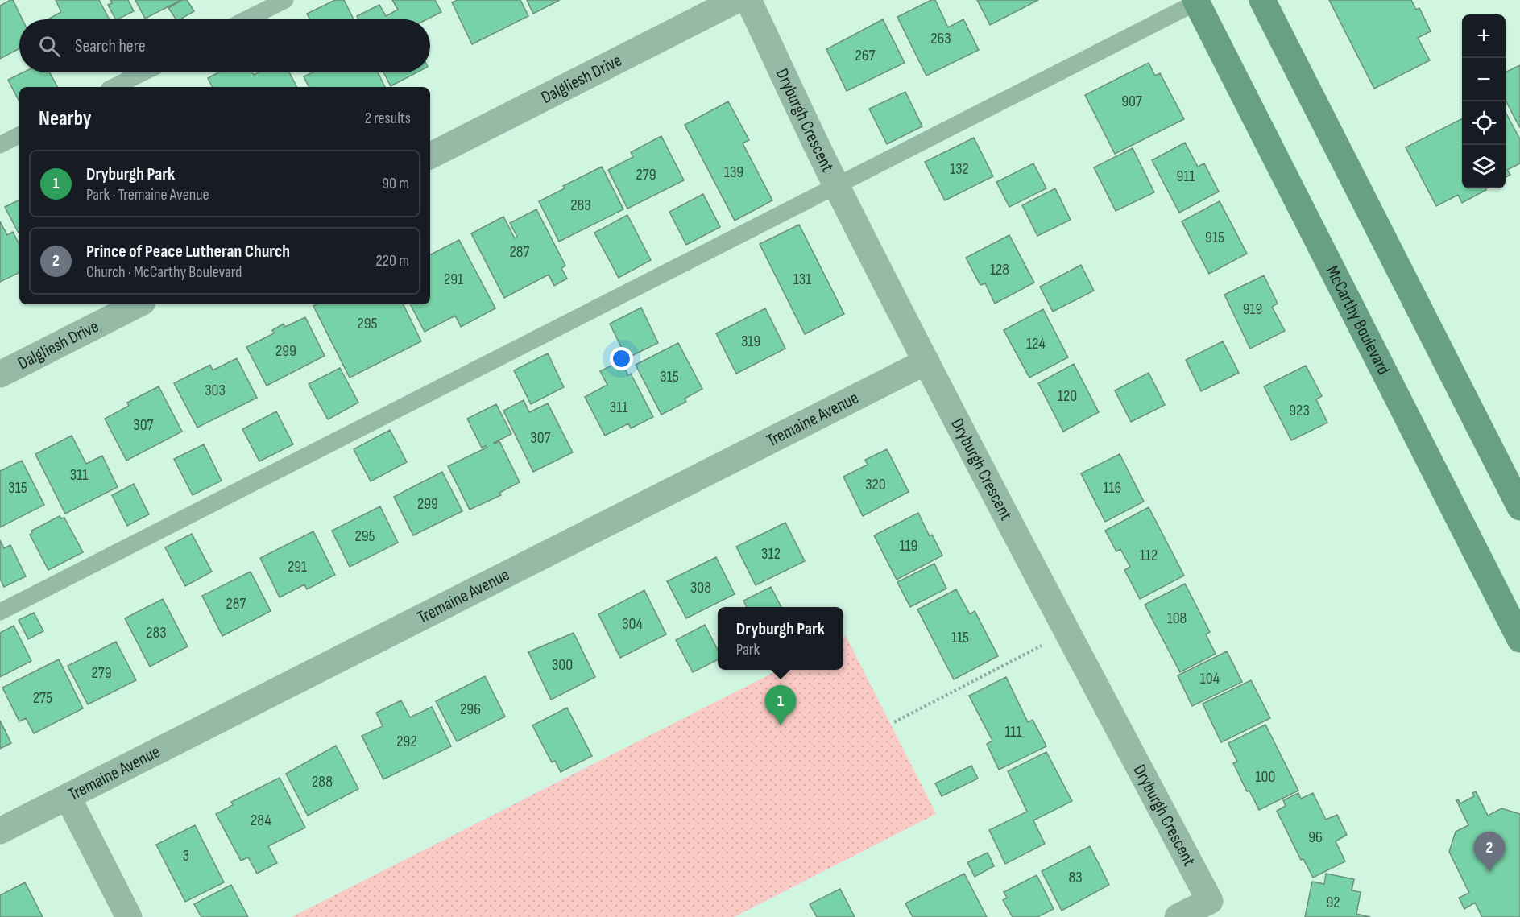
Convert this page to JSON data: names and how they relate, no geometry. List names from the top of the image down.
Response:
{
  "streets": {
    "main road": ["McCarthy Boulevard"],
    "street": ["Dalgliesh Drive", "Dryburgh Crescent", "Tremaine Avenue"]
  },
  "crossings": [
    ["Dryburgh Crescent", "Tremaine Avenue"]
  ],
  "house_numbers": [
    "263",
    "267",
    "907",
    "132",
    "139",
    "279",
    "911",
    "283",
    "915",
    "287",
    "128",
    "291",
    "131",
    "919",
    "295",
    "319",
    "124",
    "299",
    "315",
    "303",
    "120",
    "311",
    "923",
    "307",
    "307",
    "311",
    "320",
    "315",
    "116",
    "299",
    "295",
    "119",
    "312",
    "112",
    "291",
    "308",
    "287",
    "108",
    "304",
    "283",
    "115",
    "300",
    "279",
    "104",
    "275",
    "296",
    "111",
    "292",
    "100",
    "288",
    "284",
    "96",
    "3",
    "83",
    "92"
  ],
  "page": {
    "map_buttons": ["+", "−"],
    "search": "Search here",
    "heading": ["Nearby", "2 results"],
    "list": [
      {
        "mark": "1",
        "name": "Dryburgh Park",
        "note": "Park · Tremaine Avenue",
        "value": "90 m"
      },
      {
        "mark": "2",
        "name": "Prince of Peace Lutheran Church",
        "note": "Church · McCarthy Boulevard",
        "value": "220 m"
      }
    ],
    "popup": ["Dryburgh Park", "Park"],
    "pins": ["1", "2"]
  }
}
